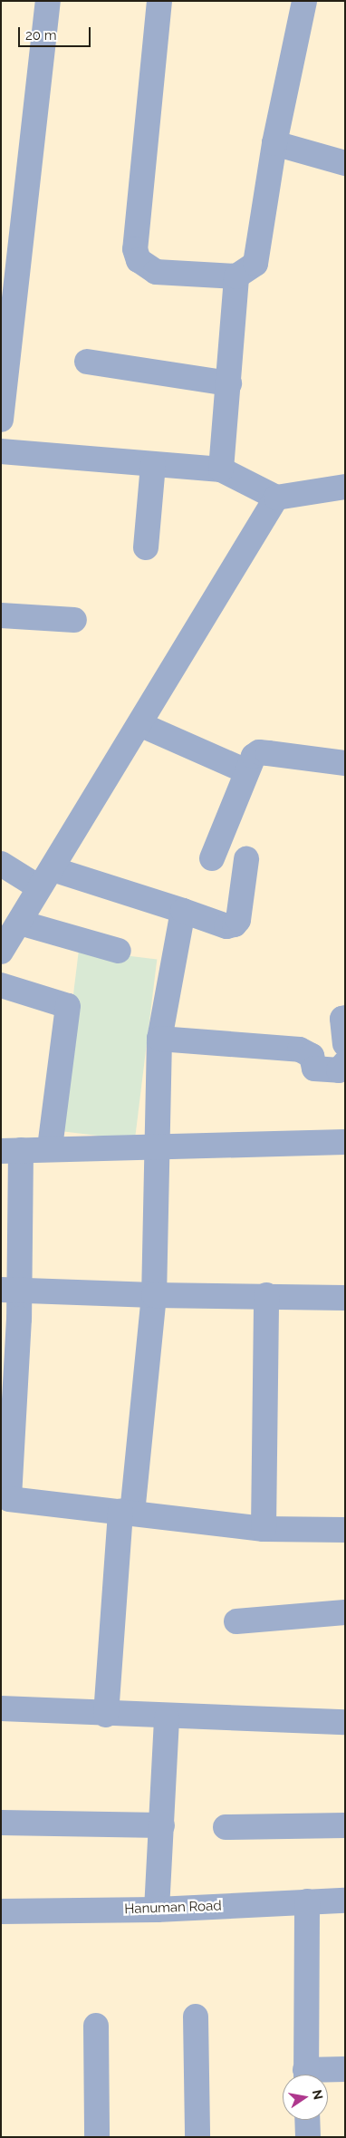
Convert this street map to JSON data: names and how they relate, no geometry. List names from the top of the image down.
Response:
{
  "streets": {
    "street": ["Hanuman Road"]
  },
  "scale_bar": "20 m",
  "north": "right"
}
